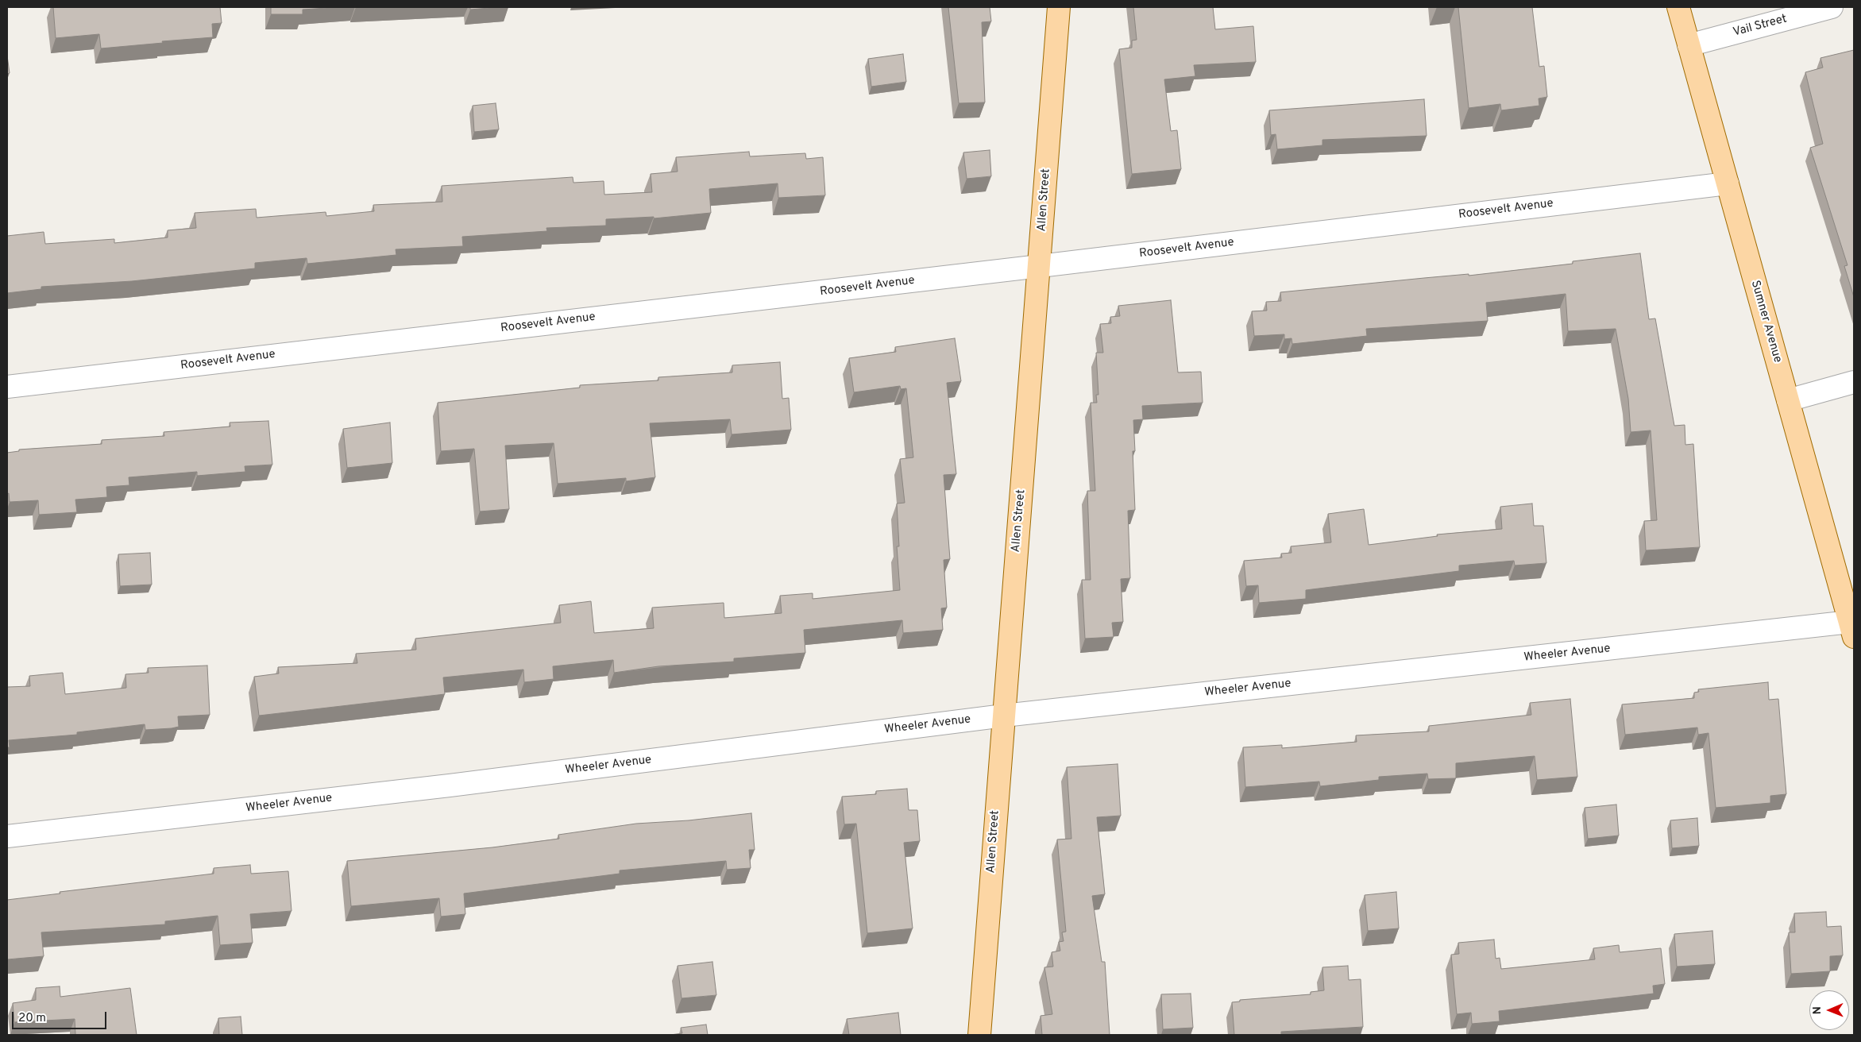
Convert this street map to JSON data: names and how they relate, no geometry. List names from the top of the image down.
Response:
{
  "streets": {
    "main road": ["Allen Street", "Sumner Avenue"],
    "street": ["Vail Street", "Roosevelt Avenue", "Wheeler Avenue"]
  },
  "crossings": [
    ["Vail Street", "Sumner Avenue"],
    ["Allen Street", "Roosevelt Avenue"],
    ["Allen Street", "Wheeler Avenue"],
    ["Roosevelt Avenue", "Sumner Avenue"],
    ["Sumner Avenue", "Wheeler Avenue"]
  ],
  "scale_bar": "20 m",
  "north": "left"
}
